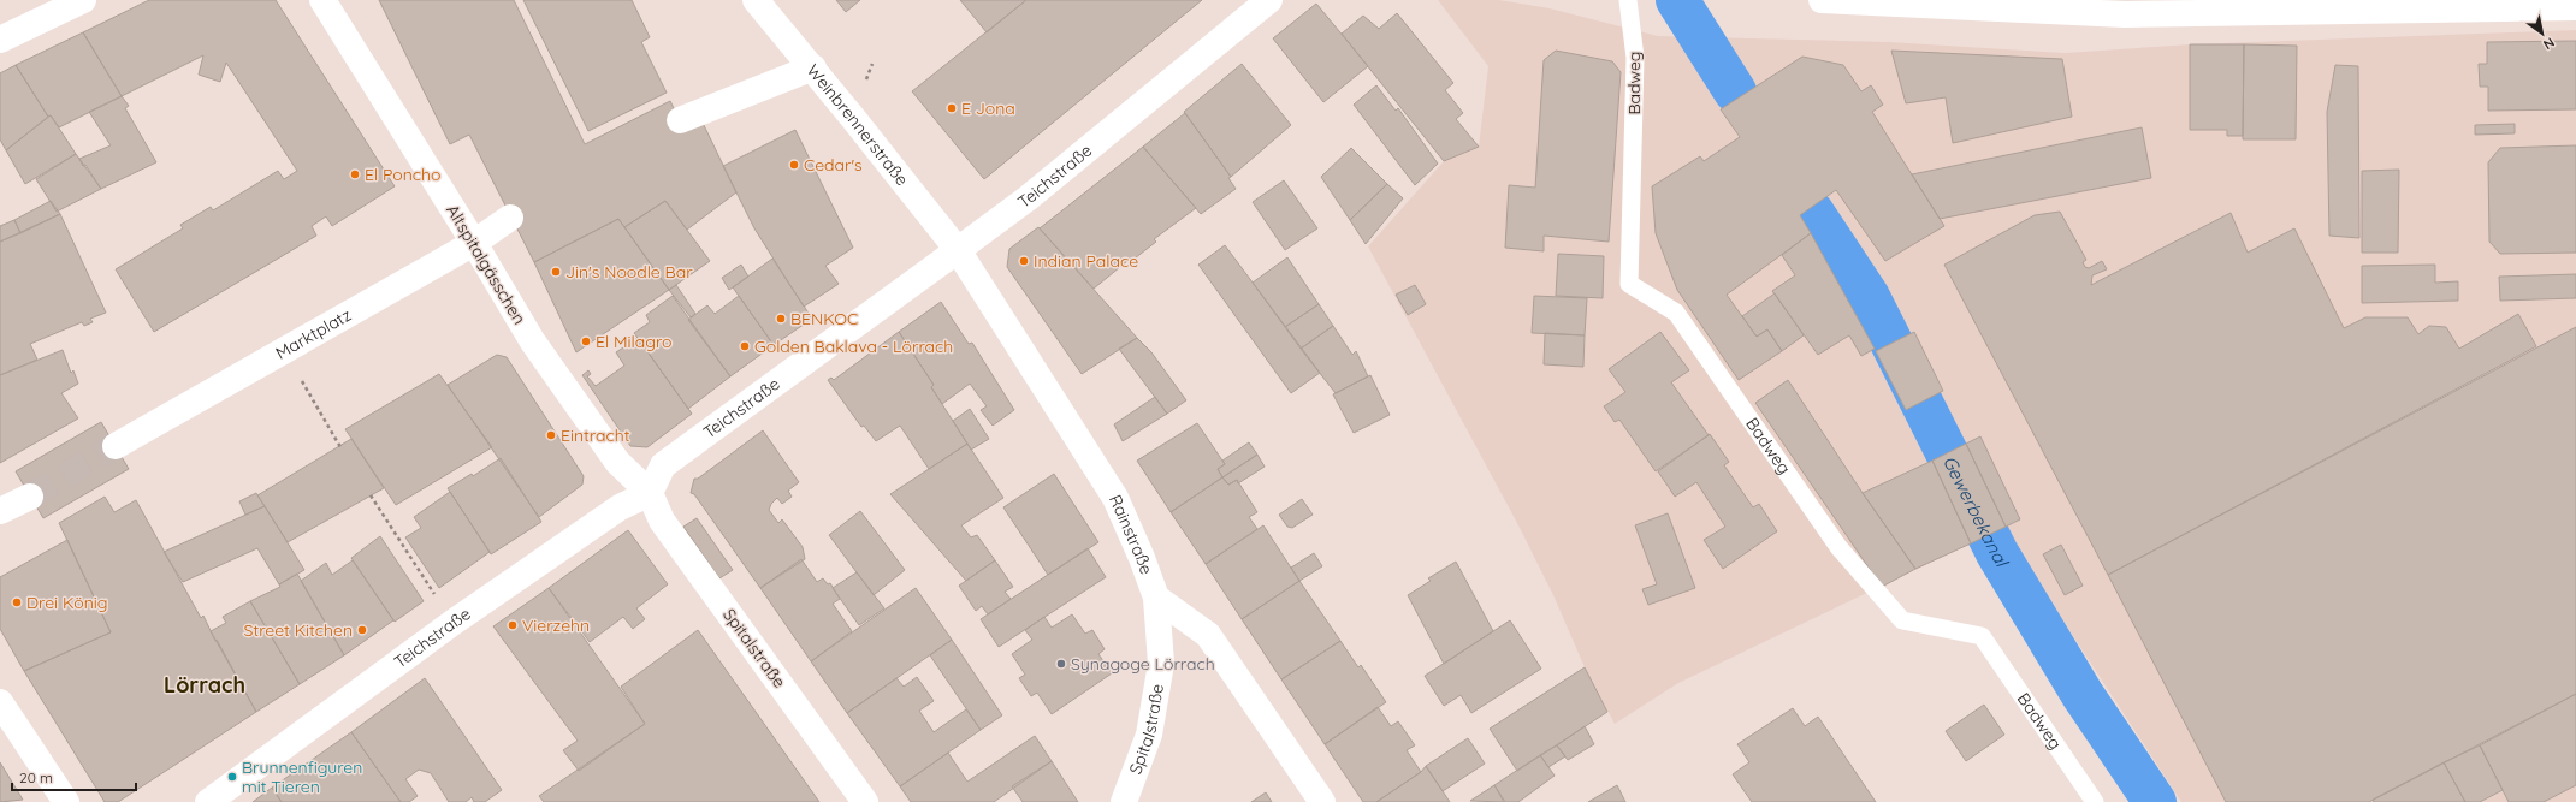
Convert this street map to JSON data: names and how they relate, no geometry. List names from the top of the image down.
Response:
{
  "streets": {
    "street": [
      "Weinbrennerstraße",
      "Teichstraße",
      "Altspitalgässchen",
      "Marktplatz",
      "Rainstraße",
      "Spitalstraße"
    ],
    "lane": ["Badweg"]
  },
  "crossings": [
    ["Weinbrennerstraße", "Teichstraße"],
    ["Weinbrennerstraße", "Rainstraße"],
    ["Teichstraße", "Altspitalgässchen"],
    ["Teichstraße", "Rainstraße"],
    ["Teichstraße", "Spitalstraße"],
    ["Altspitalgässchen", "Marktplatz"],
    ["Altspitalgässchen", "Spitalstraße"],
    ["Rainstraße", "Spitalstraße"]
  ],
  "districts": ["Lörrach"],
  "water": ["Gewerbekanal"],
  "places": [
    "E Jona",
    "Cedar's",
    "El Poncho",
    "Indian Palace",
    "Jin's Noodle Bar",
    "BENKOC",
    "El Milagro",
    "Golden Baklava - Lörrach",
    "Eintracht",
    "Drei König",
    "Vierzehn",
    "Street Kitchen",
    "Synagoge Lörrach",
    "Brunnenfiguren mit Tieren"
  ],
  "scale_bar": "20 m",
  "north": "bottom right"
}
